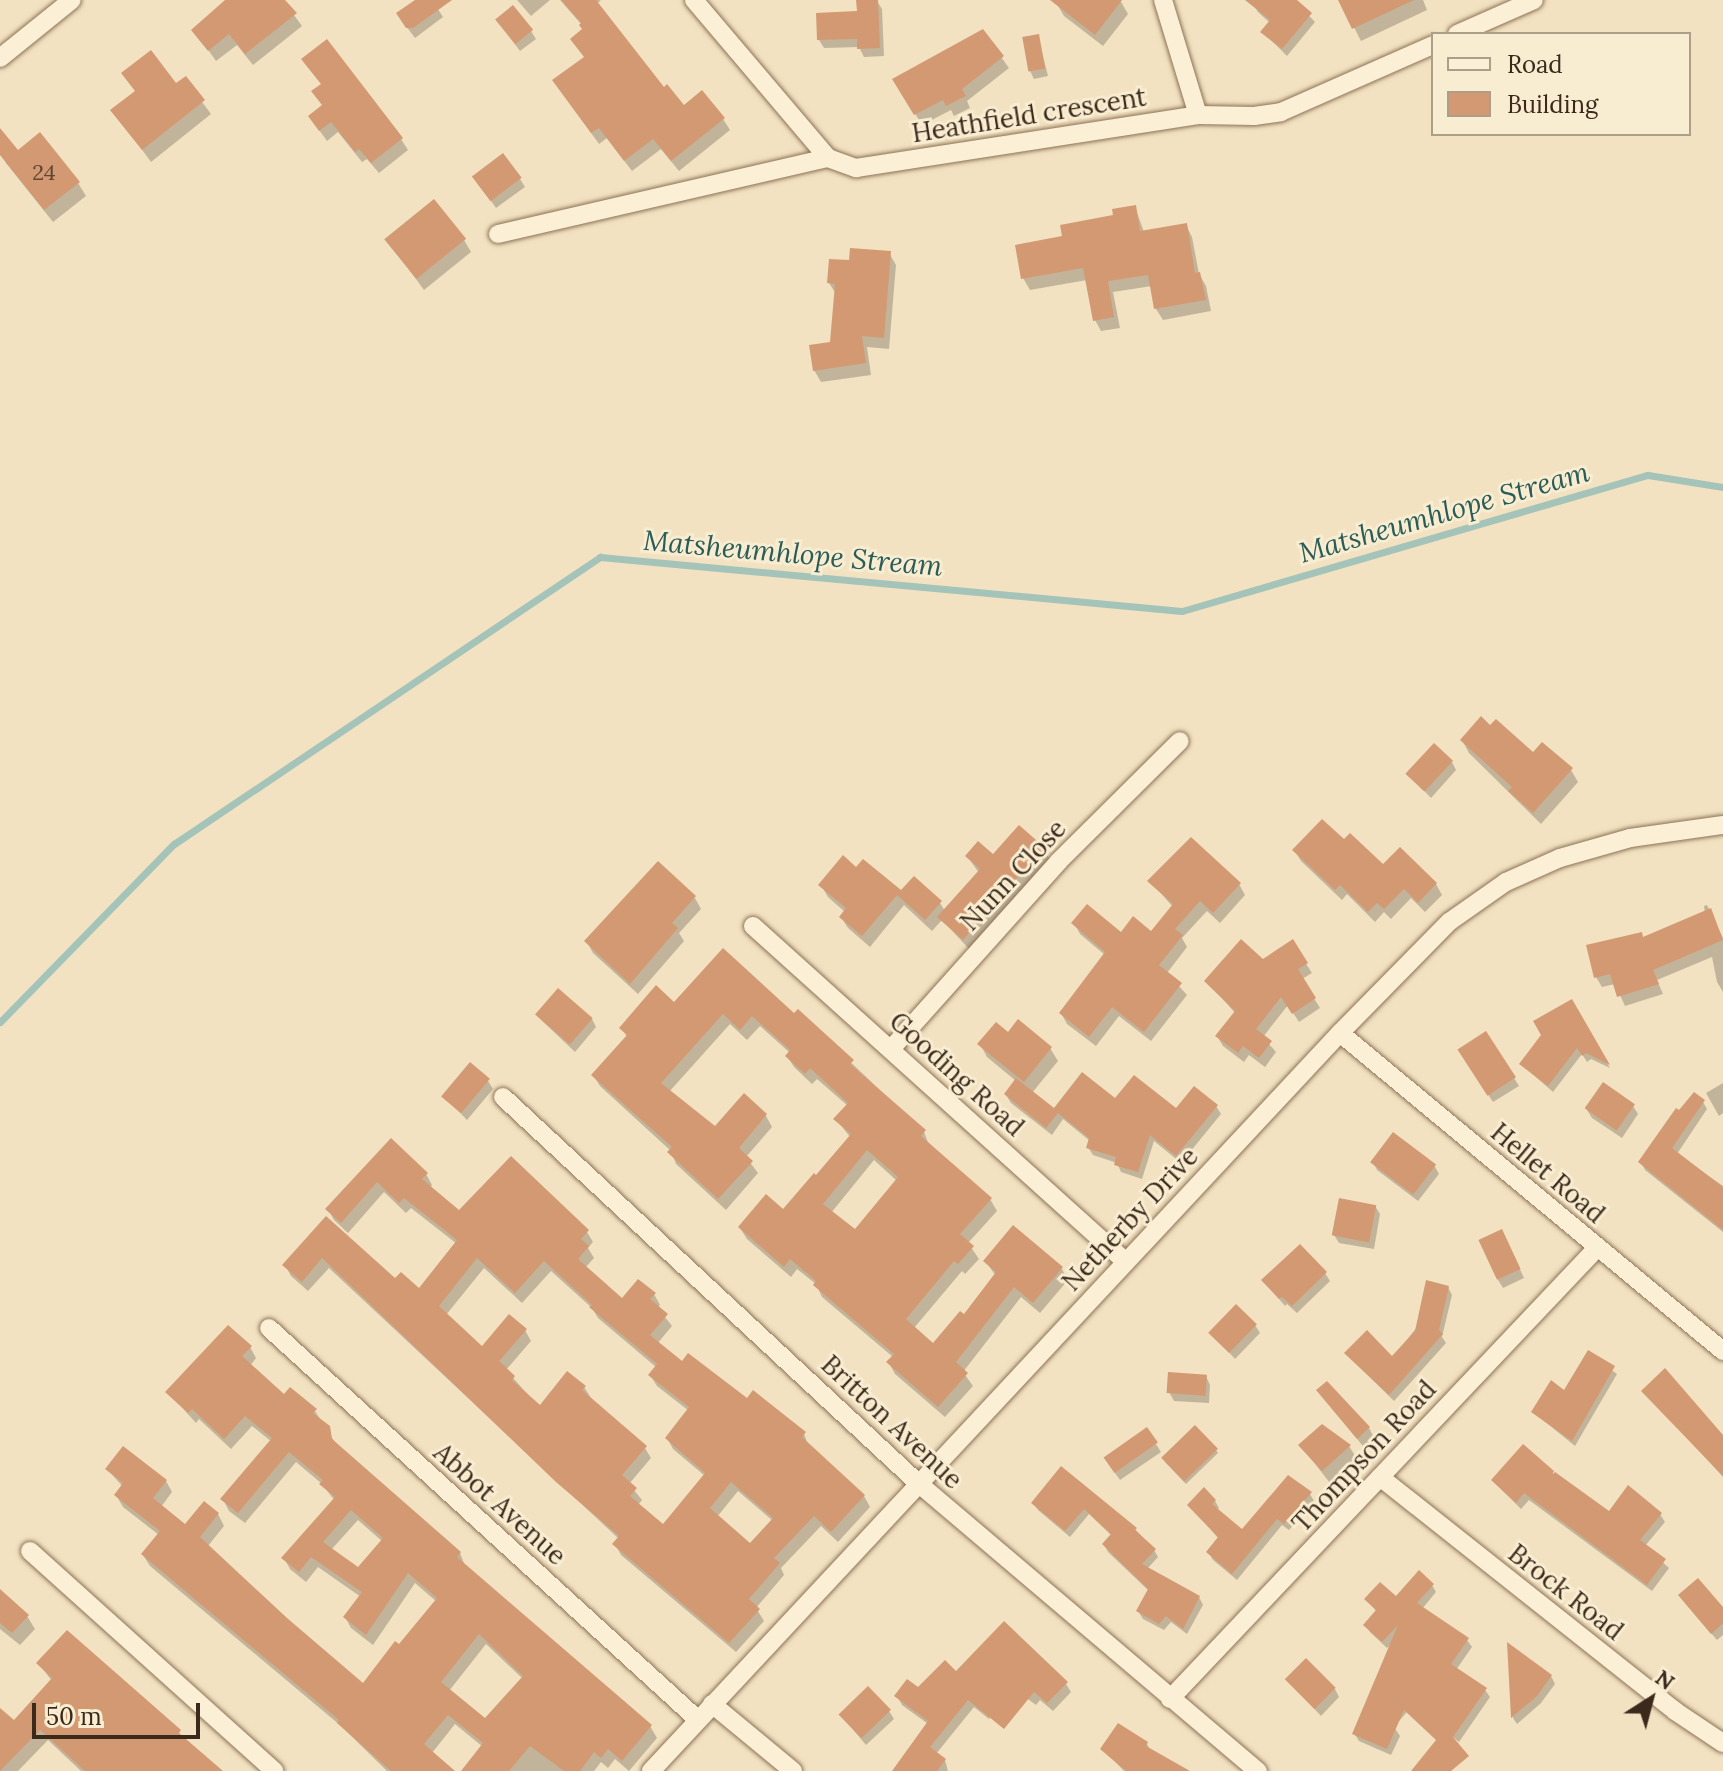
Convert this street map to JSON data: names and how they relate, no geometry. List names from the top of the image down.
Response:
{
  "streets": {
    "street": [
      "Heathfield crescent",
      "Nunn Close",
      "Gooding Road",
      "Hellet Road",
      "Netherby Drive",
      "Britton Avenue",
      "Thompson Road",
      "Abbot Avenue",
      "Brock Road"
    ]
  },
  "crossings": [
    ["Nunn Close", "Gooding Road"],
    ["Gooding Road", "Netherby Drive"],
    ["Hellet Road", "Netherby Drive"],
    ["Hellet Road", "Thompson Road"],
    ["Netherby Drive", "Britton Avenue"],
    ["Netherby Drive", "Abbot Avenue"],
    ["Britton Avenue", "Thompson Road"],
    ["Thompson Road", "Brock Road"]
  ],
  "water": ["Matsheumhlope Stream"],
  "house_numbers": ["24"],
  "legend": ["Road", "Building"],
  "scale_bar": "50 m",
  "north": "top right"
}
